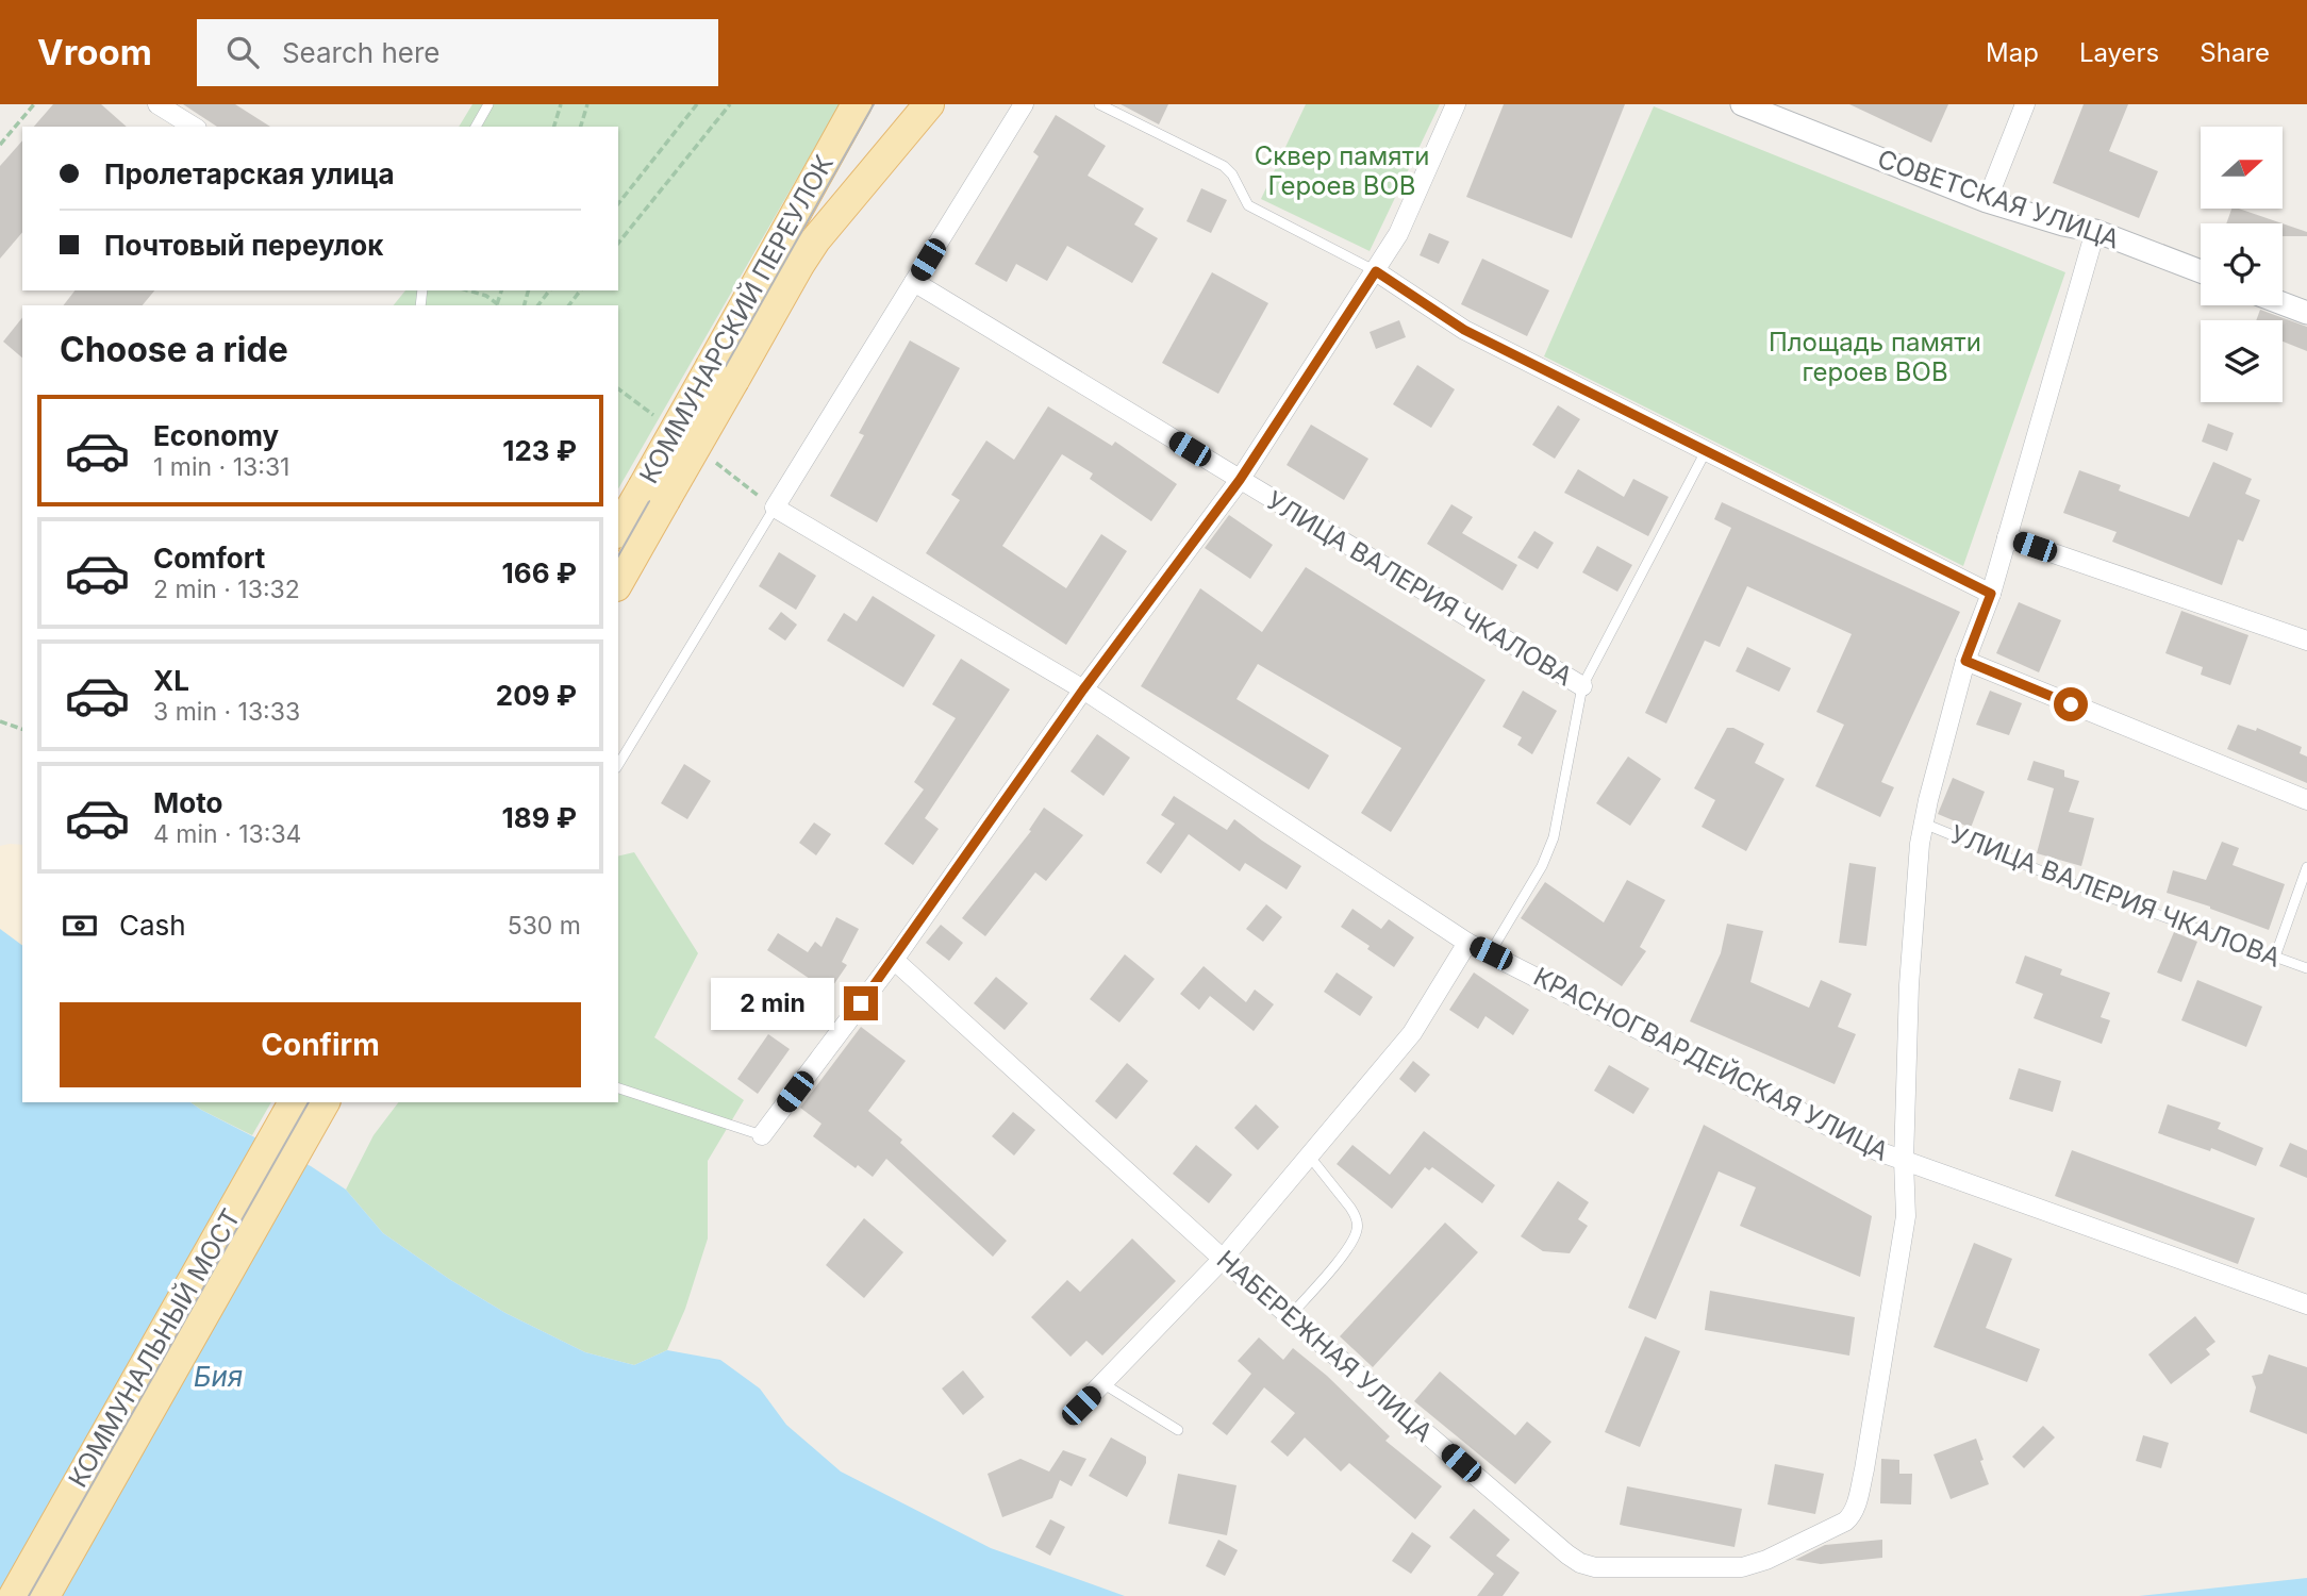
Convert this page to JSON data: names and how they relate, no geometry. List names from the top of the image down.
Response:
{
  "streets": {
    "main road": ["КОММУНАРСКИЙ ПЕРЕУЛОК", "КОММУНАЛЬНЫЙ МОСТ"],
    "street": [
      "СОВЕТСКАЯ УЛИЦА",
      "УЛИЦА ВАЛЕРИЯ ЧКАЛОВА",
      "КРАСНОГВАРДЕЙСКАЯ УЛИЦА",
      "НАБЕРЕЖНАЯ УЛИЦА"
    ]
  },
  "crossings": [
    ["СОВЕТСКАЯ УЛИЦА", "НАБЕРЕЖНАЯ УЛИЦА"],
    ["УЛИЦА ВАЛЕРИЯ ЧКАЛОВА", "НАБЕРЕЖНАЯ УЛИЦА"],
    ["КРАСНОГВАРДЕЙСКАЯ УЛИЦА", "НАБЕРЕЖНАЯ УЛИЦА"]
  ],
  "water": ["Бия"],
  "parks": ["Сквер памяти Героев ВОВ", "Площадь памяти героев ВОВ"],
  "north": "right",
  "page": {
    "header": "Vroom",
    "search": "Search here",
    "nav": ["Map", "Layers", "Share"],
    "banner": ["Пролетарская улица", "Почтовый переулок"],
    "heading": "Choose a ride",
    "list": [
      {
        "name": "Economy",
        "note": "1 min · 13:31",
        "value": "123 ₽"
      },
      {
        "name": "Comfort",
        "note": "2 min · 13:32",
        "value": "166 ₽"
      },
      {
        "name": "XL",
        "note": "3 min · 13:33",
        "value": "209 ₽"
      },
      {
        "name": "Moto",
        "note": "4 min · 13:34",
        "value": "189 ₽"
      }
    ],
    "pay": ["Cash", "530 m"],
    "bubble": "2 min",
    "buttons": "Confirm"
  }
}
